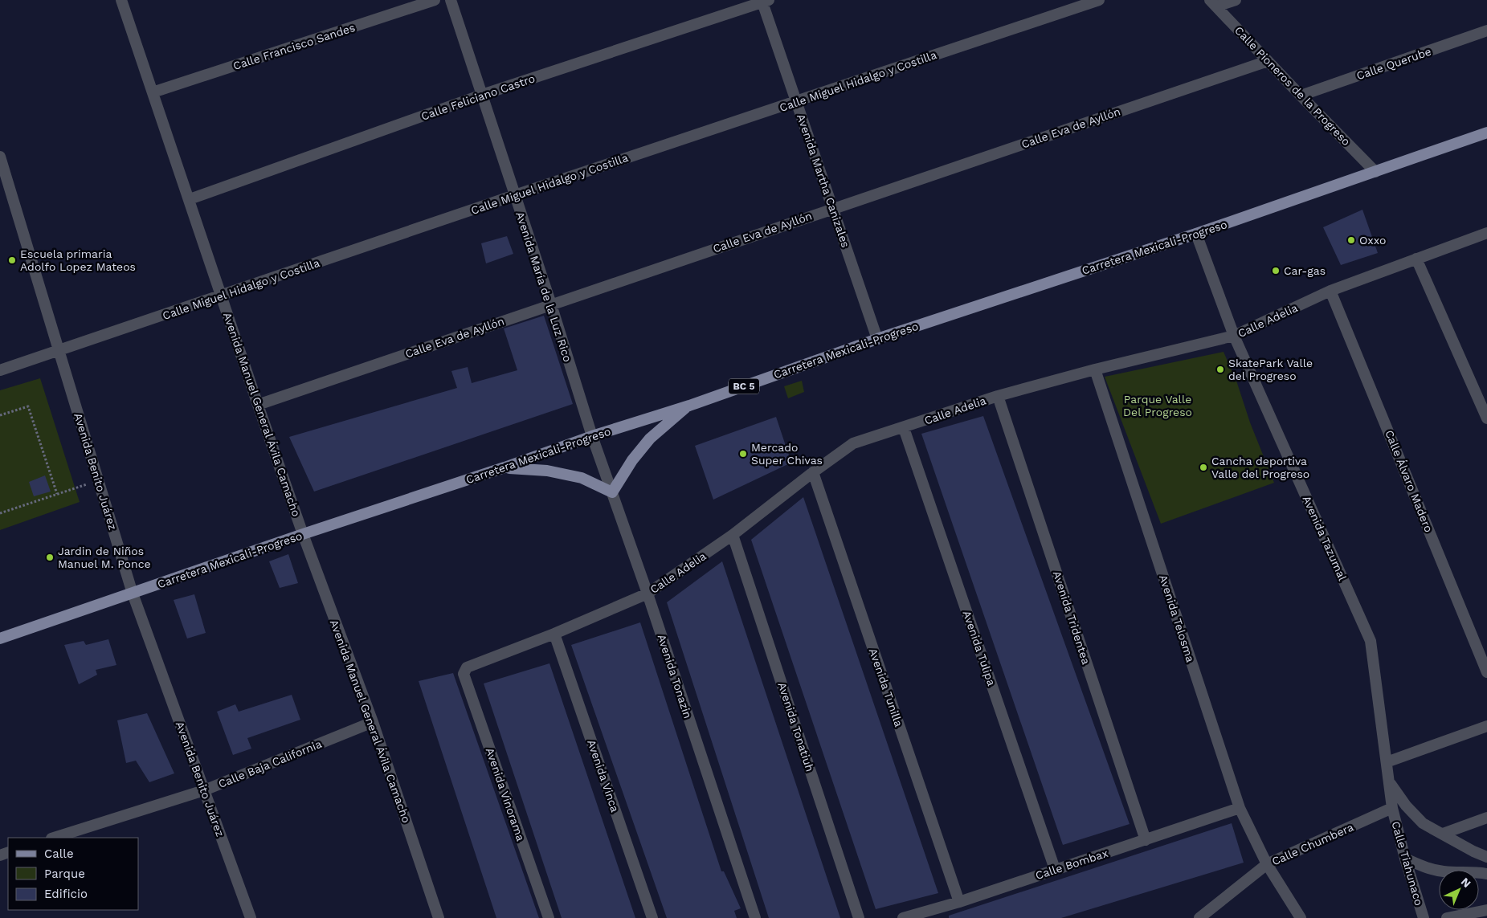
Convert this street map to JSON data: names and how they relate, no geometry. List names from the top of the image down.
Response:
{
  "streets": {
    "main road": ["Carretera Mexicali-Progreso", "BC 5"],
    "street": [
      "Calle Francisco Sandes",
      "Calle Querube",
      "Calle Miguel Hidalgo y Costilla",
      "Calle Pioneros de la Progreso",
      "Calle Feliciano Castro",
      "Calle Eva de Ayllón",
      "Avenida Martha Canizales",
      "Avenida María de la Luz Rico",
      "Calle Adelia",
      "Avenida Manuel General Ávila Camacho",
      "Avenida Benito Juárez",
      "Calle Álvaro Madero",
      "Avenida Tazumal",
      "Avenida Tridentea",
      "Avenida Telosma",
      "Avenida Tulipa",
      "Avenida Tonazin",
      "Avenida Tunilla",
      "Avenida Tonatiuh",
      "Calle Baja California",
      "Avenida Vinca",
      "Avenida Vinorama",
      "Calle Chumbera",
      "Calle Tiahunaco",
      "Calle Bombax"
    ]
  },
  "crossings": [
    ["Calle Francisco Sandes", "Avenida Manuel General Ávila Camacho"],
    ["Calle Querube", "Calle Pioneros de la Progreso"],
    ["Calle Miguel Hidalgo y Costilla", "Avenida Martha Canizales"],
    ["Calle Miguel Hidalgo y Costilla", "Avenida María de la Luz Rico"],
    ["Calle Miguel Hidalgo y Costilla", "Avenida Manuel General Ávila Camacho"],
    ["Calle Miguel Hidalgo y Costilla", "Avenida Benito Juárez"],
    ["Calle Pioneros de la Progreso", "Calle Eva de Ayllón"],
    ["Calle Pioneros de la Progreso", "Carretera Mexicali-Progreso"],
    ["Calle Feliciano Castro", "Avenida Martha Canizales"],
    ["Calle Feliciano Castro", "Avenida María de la Luz Rico"],
    ["Calle Feliciano Castro", "Avenida Manuel General Ávila Camacho"],
    ["Calle Eva de Ayllón", "Avenida Martha Canizales"],
    ["Calle Eva de Ayllón", "Avenida María de la Luz Rico"],
    ["Calle Eva de Ayllón", "Avenida Manuel General Ávila Camacho"],
    ["Avenida Martha Canizales", "Carretera Mexicali-Progreso"],
    ["Carretera Mexicali-Progreso", "Avenida María de la Luz Rico"],
    ["Carretera Mexicali-Progreso", "Avenida Manuel General Ávila Camacho"],
    ["Carretera Mexicali-Progreso", "Avenida Benito Juárez"],
    ["Carretera Mexicali-Progreso", "Avenida Tazumal"],
    ["Carretera Mexicali-Progreso", "Avenida Tonazin"],
    ["Avenida María de la Luz Rico", "Avenida Tonazin"],
    ["Calle Adelia", "Calle Álvaro Madero"],
    ["Calle Adelia", "Avenida Tazumal"],
    ["Calle Adelia", "Avenida Tridentea"],
    ["Calle Adelia", "Avenida Telosma"],
    ["Calle Adelia", "Avenida Tulipa"],
    ["Calle Adelia", "Avenida Tonazin"],
    ["Calle Adelia", "Avenida Tunilla"],
    ["Calle Adelia", "Avenida Tonatiuh"],
    ["Calle Adelia", "Avenida Vinca"],
    ["Calle Adelia", "Avenida Vinorama"],
    ["Avenida Manuel General Ávila Camacho", "Calle Baja California"],
    ["Avenida Benito Juárez", "Calle Baja California"],
    ["Avenida Tazumal", "Calle Chumbera"],
    ["Avenida Tazumal", "Calle Tiahunaco"],
    ["Avenida Tridentea", "Calle Bombax"],
    ["Avenida Telosma", "Calle Chumbera"],
    ["Avenida Telosma", "Calle Bombax"],
    ["Avenida Tulipa", "Calle Bombax"],
    ["Avenida Tunilla", "Calle Bombax"],
    ["Calle Chumbera", "Calle Tiahunaco"]
  ],
  "parks": ["Parque Valle Del Progreso"],
  "places": [
    "Oxxo",
    "Escuela primaria Adolfo Lopez Mateos",
    "Car-gas",
    "SkatePark Valle del Progreso",
    "Mercado Super Chivas",
    "Cancha deportiva Valle del Progreso",
    "Jardin de Niños Manuel M. Ponce"
  ],
  "legend": ["Calle", "Parque", "Edificio"],
  "north": "top right"
}
